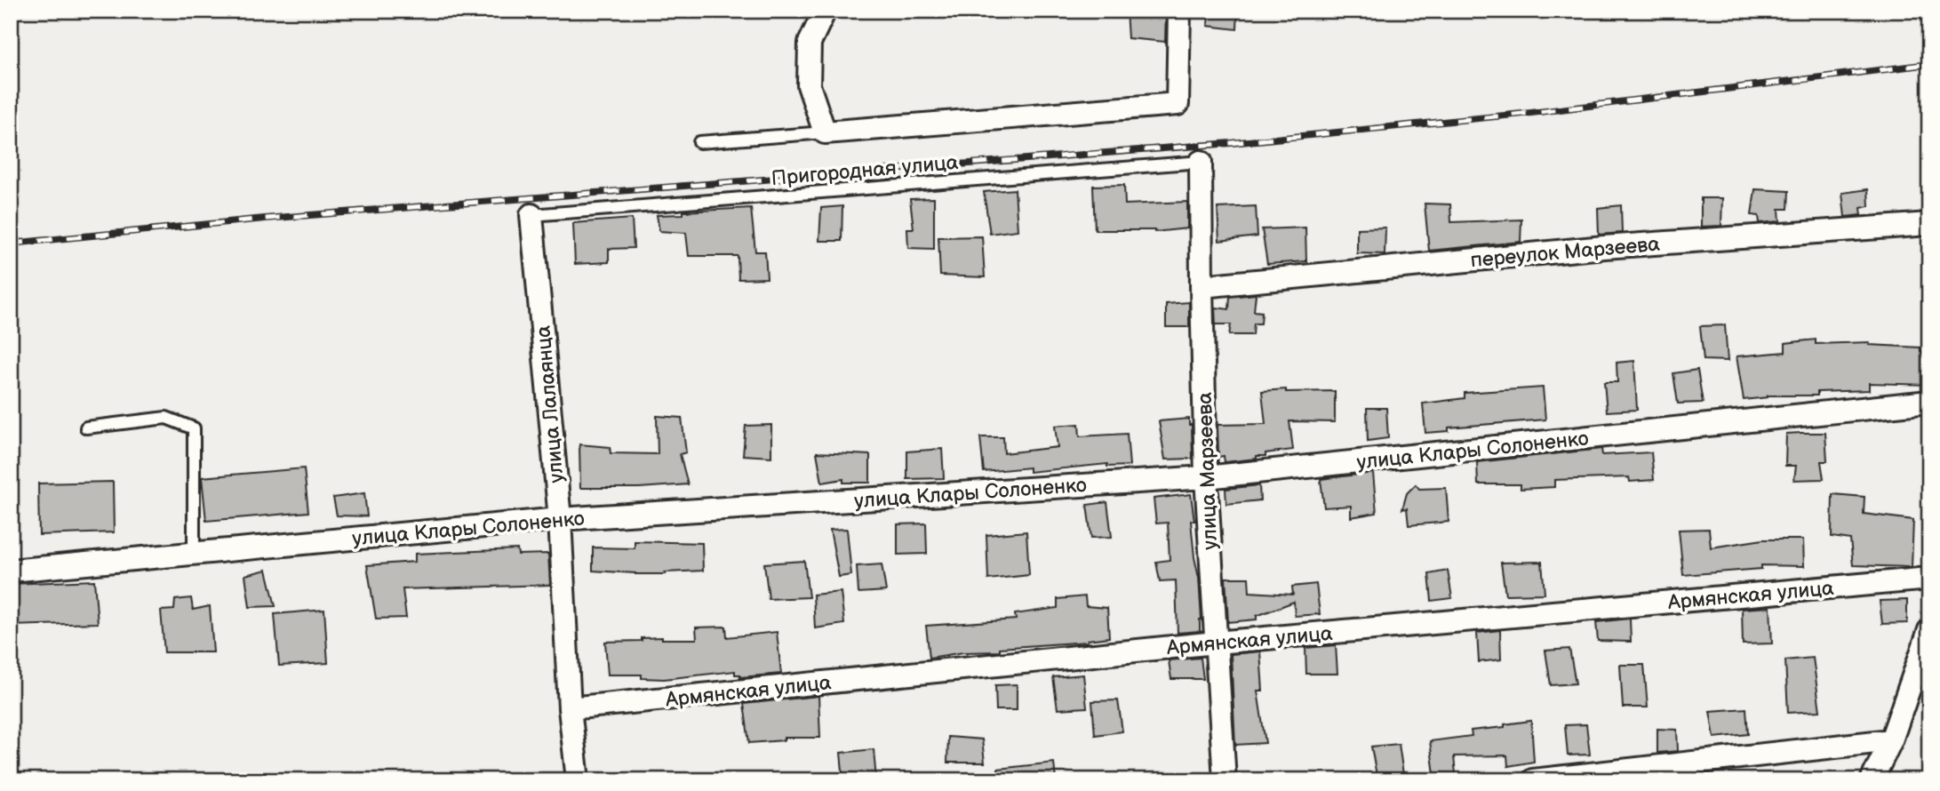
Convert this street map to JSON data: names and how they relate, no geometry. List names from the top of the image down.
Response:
{
  "streets": {
    "street": [
      "переулок Марзеева",
      "улица Лалаянца",
      "улица Клары Солоненко",
      "улица Марзеева",
      "Армянская улица"
    ],
    "lane": ["Пригородная улица"]
  },
  "crossings": [
    ["Пригородная улица", "улица Лалаянца"],
    ["Пригородная улица", "улица Марзеева"],
    ["переулок Марзеева", "улица Марзеева"],
    ["улица Лалаянца", "улица Клары Солоненко"],
    ["улица Лалаянца", "Армянская улица"],
    ["улица Клары Солоненко", "улица Марзеева"],
    ["улица Марзеева", "Армянская улица"]
  ]
}
